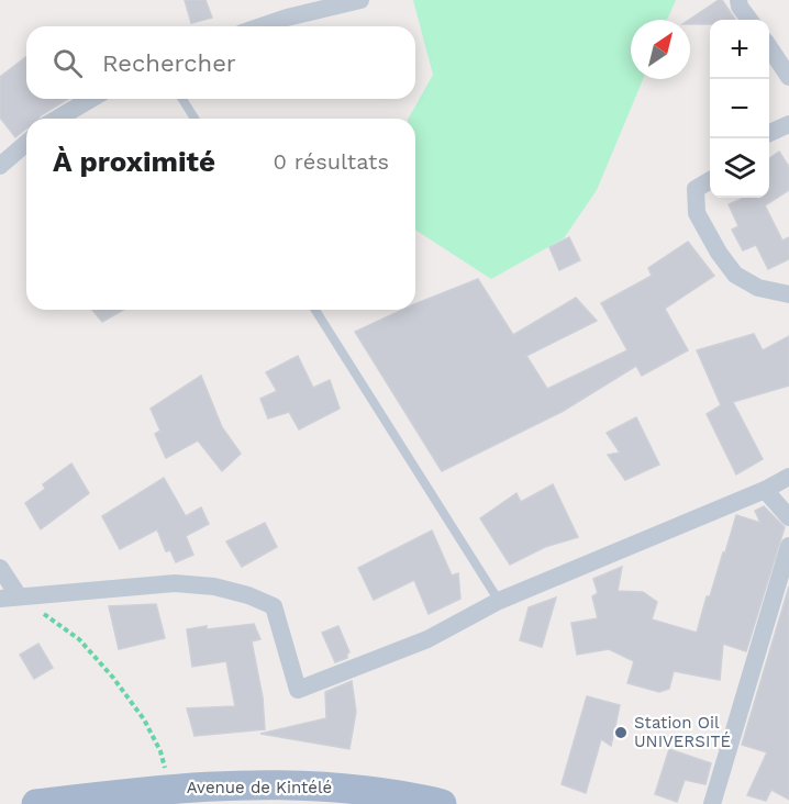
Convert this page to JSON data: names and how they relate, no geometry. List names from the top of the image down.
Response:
{
  "streets": {
    "main road": ["Avenue de Kintélé"]
  },
  "places": ["Station Oil UNIVERSITÉ"],
  "north": "top right",
  "page": {
    "map_buttons": ["+", "−"],
    "search": "Rechercher",
    "heading": ["À proximité", "0 résultats"]
  }
}
